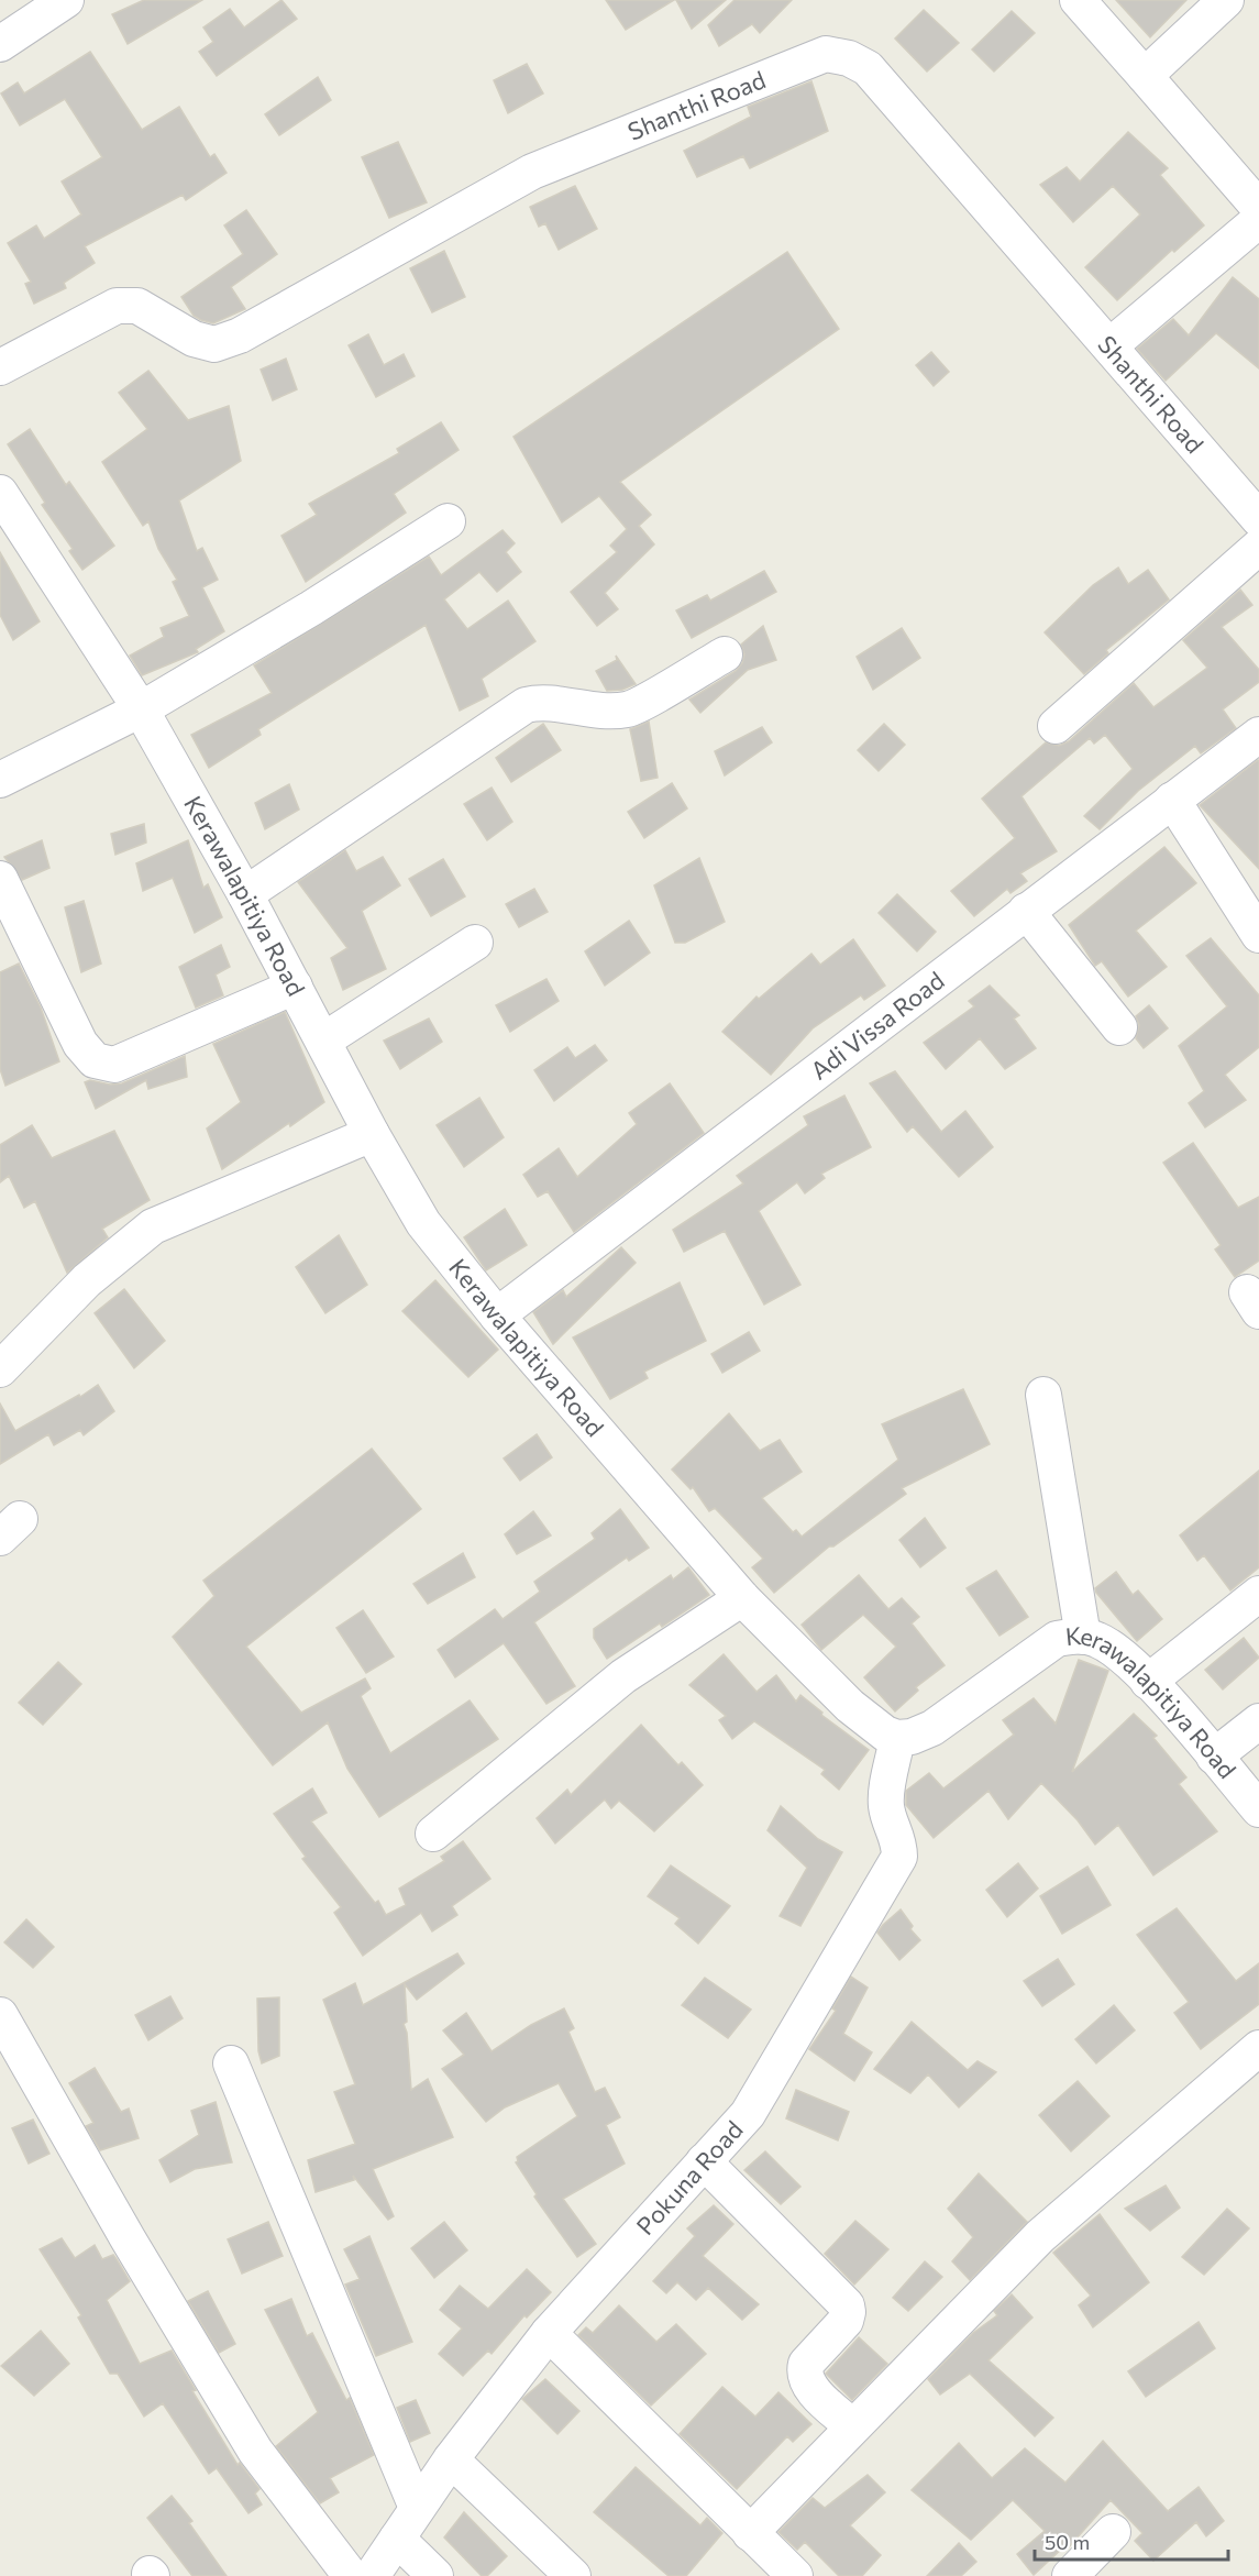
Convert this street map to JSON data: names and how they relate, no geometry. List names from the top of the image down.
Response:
{
  "streets": {
    "street": [
      "Shanthi Road",
      "Kerawalapitiya Road",
      "Adi Vissa Road",
      "Pokuna Road"
    ]
  },
  "crossings": [
    ["Kerawalapitiya Road", "Adi Vissa Road"],
    ["Kerawalapitiya Road", "Pokuna Road"]
  ],
  "scale_bar": "50 m"
}
